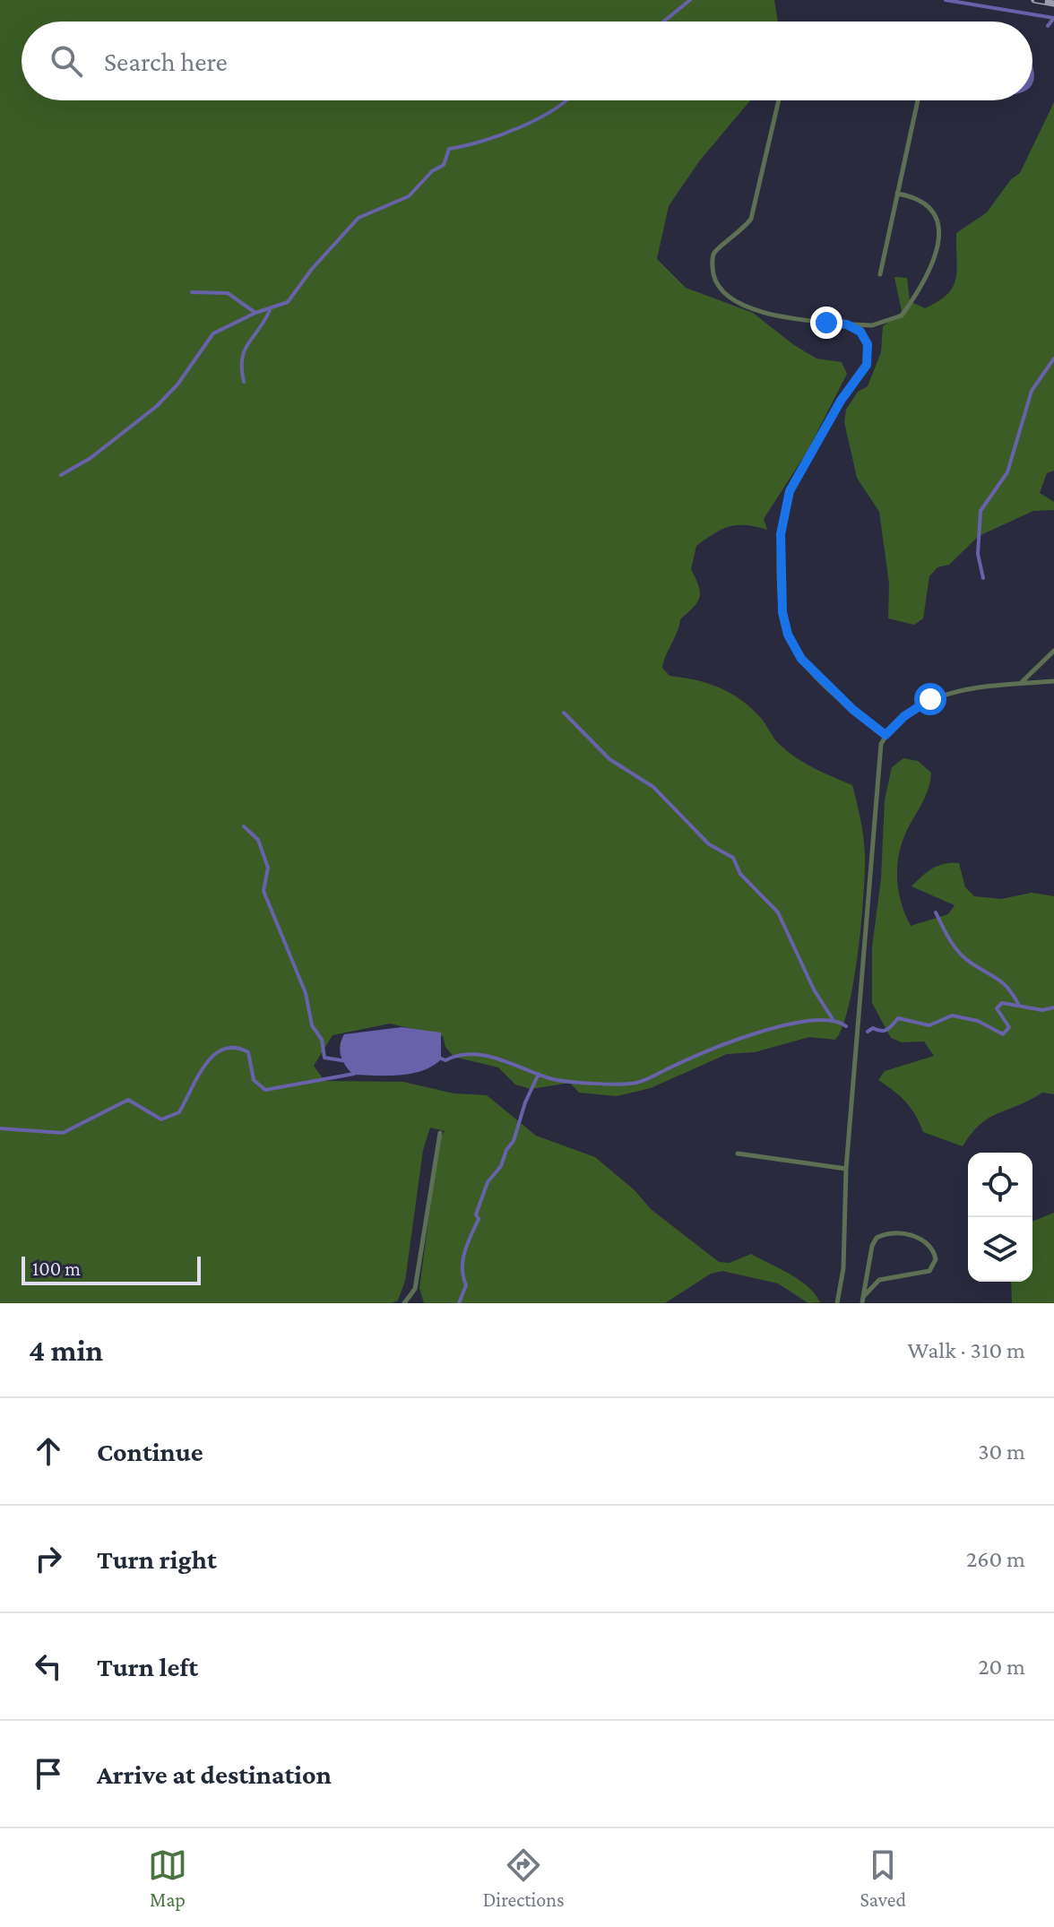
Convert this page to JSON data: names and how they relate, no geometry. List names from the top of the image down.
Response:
{
  "scale_bar": "100 m",
  "page": {
    "search": "Search here",
    "scale": "100 m",
    "heading": ["4 min", "Walk · 310 m"],
    "list": [
      ["Continue", "30 m"],
      ["Turn right", "260 m"],
      ["Turn left", "20 m"],
      "Arrive at destination"
    ],
    "nav": ["Map", "Directions", "Saved"]
  }
}
